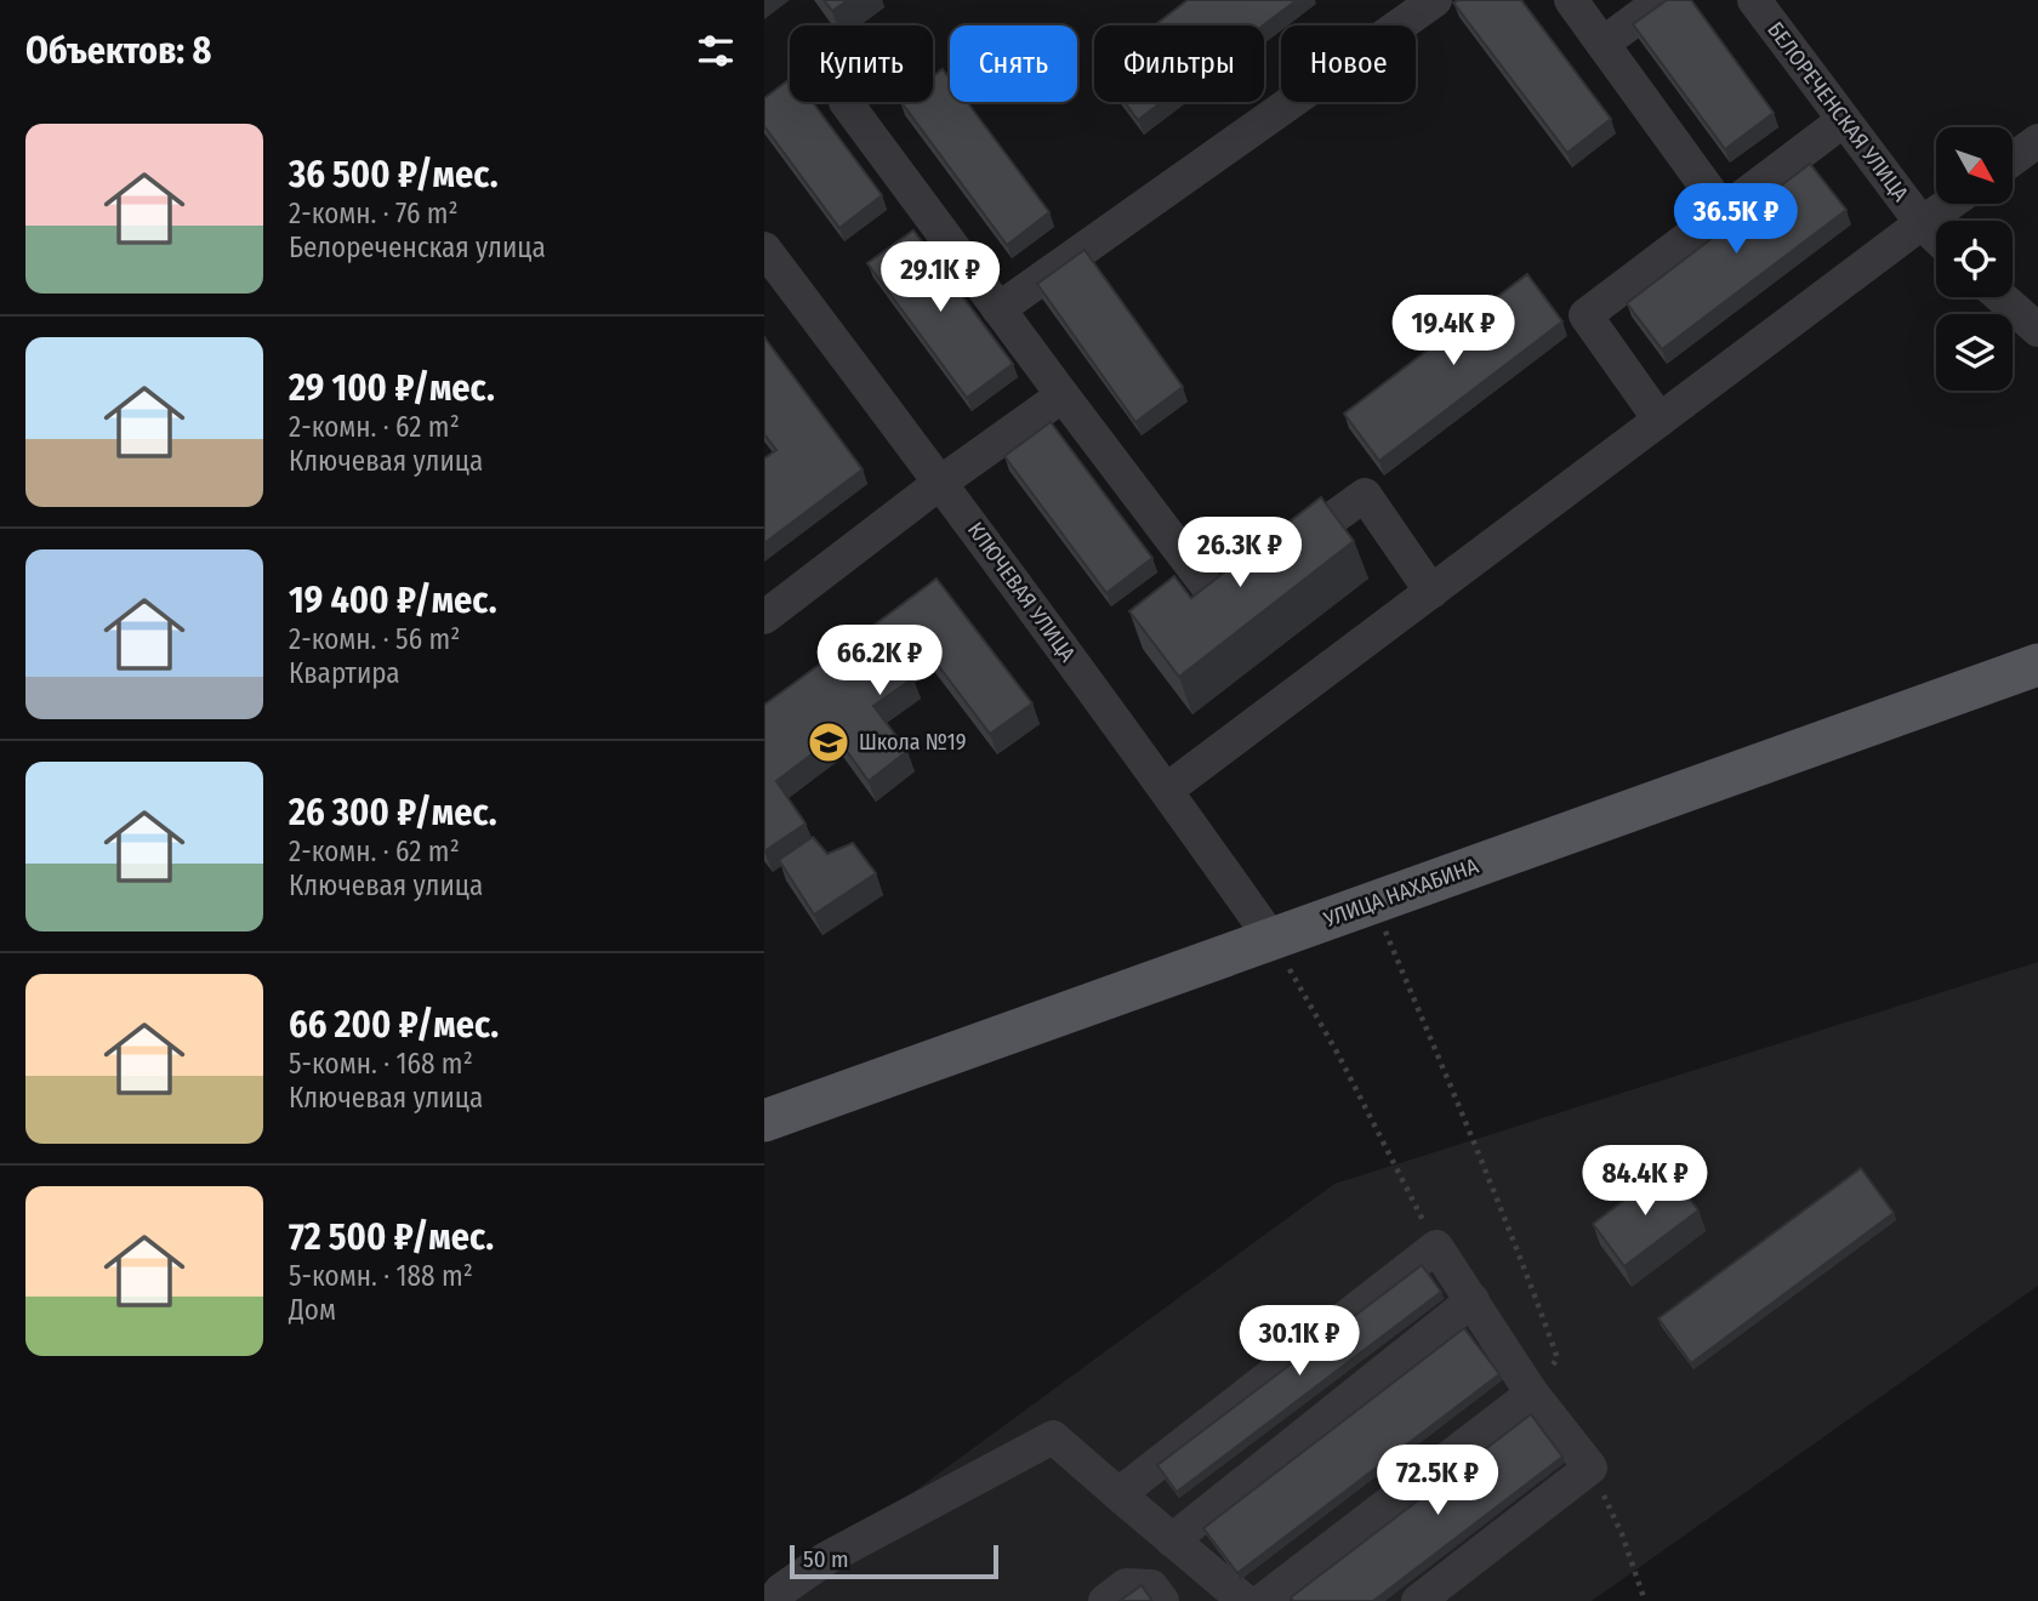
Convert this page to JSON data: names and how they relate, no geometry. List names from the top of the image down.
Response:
{
  "streets": {
    "main road": ["УЛИЦА НАХАБИНА"],
    "street": ["БЕЛОРЕЧЕНСКАЯ УЛИЦА", "КЛЮЧЕВАЯ УЛИЦА"]
  },
  "crossings": [
    ["КЛЮЧЕВАЯ УЛИЦА", "УЛИЦА НАХАБИНА"]
  ],
  "places": {
    "school or university": ["Школа №19"]
  },
  "scale_bar": "50 m",
  "north": "bottom right",
  "page": {
    "heading": "Объектов: 8",
    "chip": [
      "Купить",
      "Снять",
      "Фильтры",
      "Новое"
    ],
    "list": [
      {
        "name": "36 500 ₽/мес.",
        "note": "2-комн. · 76 m² · Белореченская улица"
      },
      {
        "name": "29 100 ₽/мес.",
        "note": "2-комн. · 62 m² · Ключевая улица"
      },
      {
        "name": "19 400 ₽/мес.",
        "note": "2-комн. · 56 m² · Квартира"
      },
      {
        "name": "26 300 ₽/мес.",
        "note": "2-комн. · 62 m² · Ключевая улица"
      },
      {
        "name": "66 200 ₽/мес.",
        "note": "5-комн. · 168 m² · Ключевая улица"
      },
      {
        "name": "72 500 ₽/мес.",
        "note": "5-комн. · 188 m² · Дом"
      }
    ],
    "price": [
      "36.5K ₽",
      "29.1K ₽",
      "19.4K ₽",
      "26.3K ₽",
      "66.2K ₽",
      "84.4K ₽",
      "30.1K ₽",
      "72.5K ₽"
    ],
    "scale": "50 m"
  }
}
